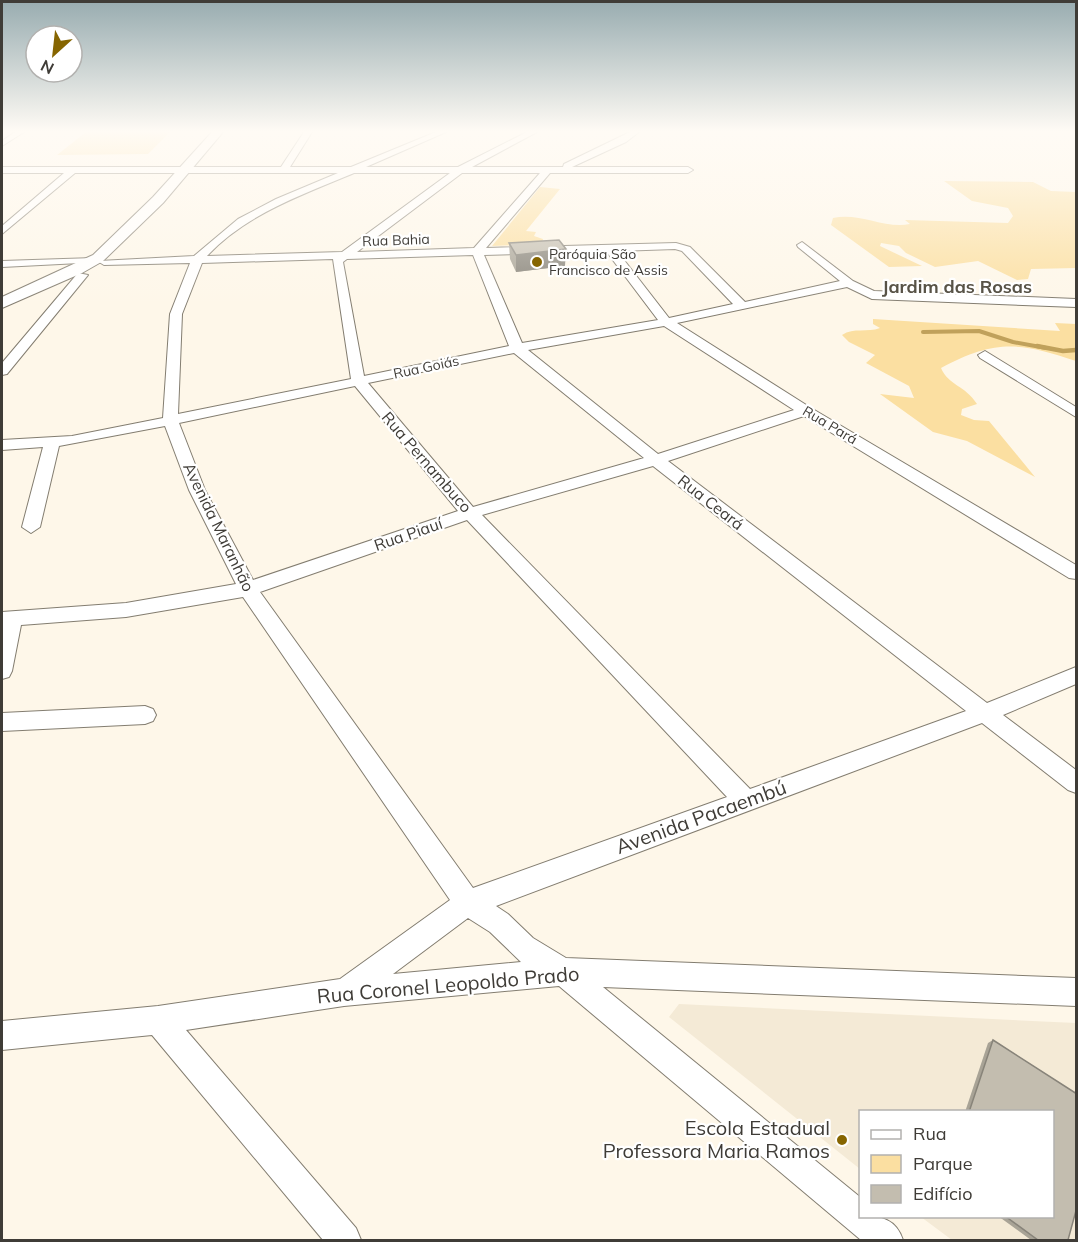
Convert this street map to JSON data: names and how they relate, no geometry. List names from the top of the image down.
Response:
{
  "streets": {
    "street": [
      "Rua Bahia",
      "Rua Goiás",
      "Rua Pará",
      "Rua Pernambuco",
      "Rua Ceará",
      "Avenida Maranhão",
      "Rua Piauí",
      "Avenida Pacaembú",
      "Rua Coronel Leopoldo Prado"
    ]
  },
  "crossings": [
    ["Rua Bahia", "Rua Goiás"],
    ["Rua Bahia", "Rua Pará"],
    ["Rua Bahia", "Rua Ceará"],
    ["Rua Bahia", "Avenida Maranhão"],
    ["Rua Goiás", "Rua Pará"],
    ["Rua Goiás", "Rua Pernambuco"],
    ["Rua Goiás", "Rua Ceará"],
    ["Rua Goiás", "Avenida Maranhão"],
    ["Rua Pará", "Rua Piauí"],
    ["Rua Pernambuco", "Rua Piauí"],
    ["Rua Pernambuco", "Avenida Pacaembú"],
    ["Rua Ceará", "Rua Piauí"],
    ["Rua Ceará", "Avenida Pacaembú"],
    ["Avenida Maranhão", "Rua Piauí"],
    ["Avenida Maranhão", "Avenida Pacaembú"],
    ["Avenida Pacaembú", "Rua Coronel Leopoldo Prado"]
  ],
  "districts": ["Jardim das Rosas"],
  "places": ["Paróquia São Francisco de Assis", "Escola Estadual Professora Maria Ramos"],
  "legend": ["Rua", "Parque", "Edifício"],
  "north": "bottom left"
}
